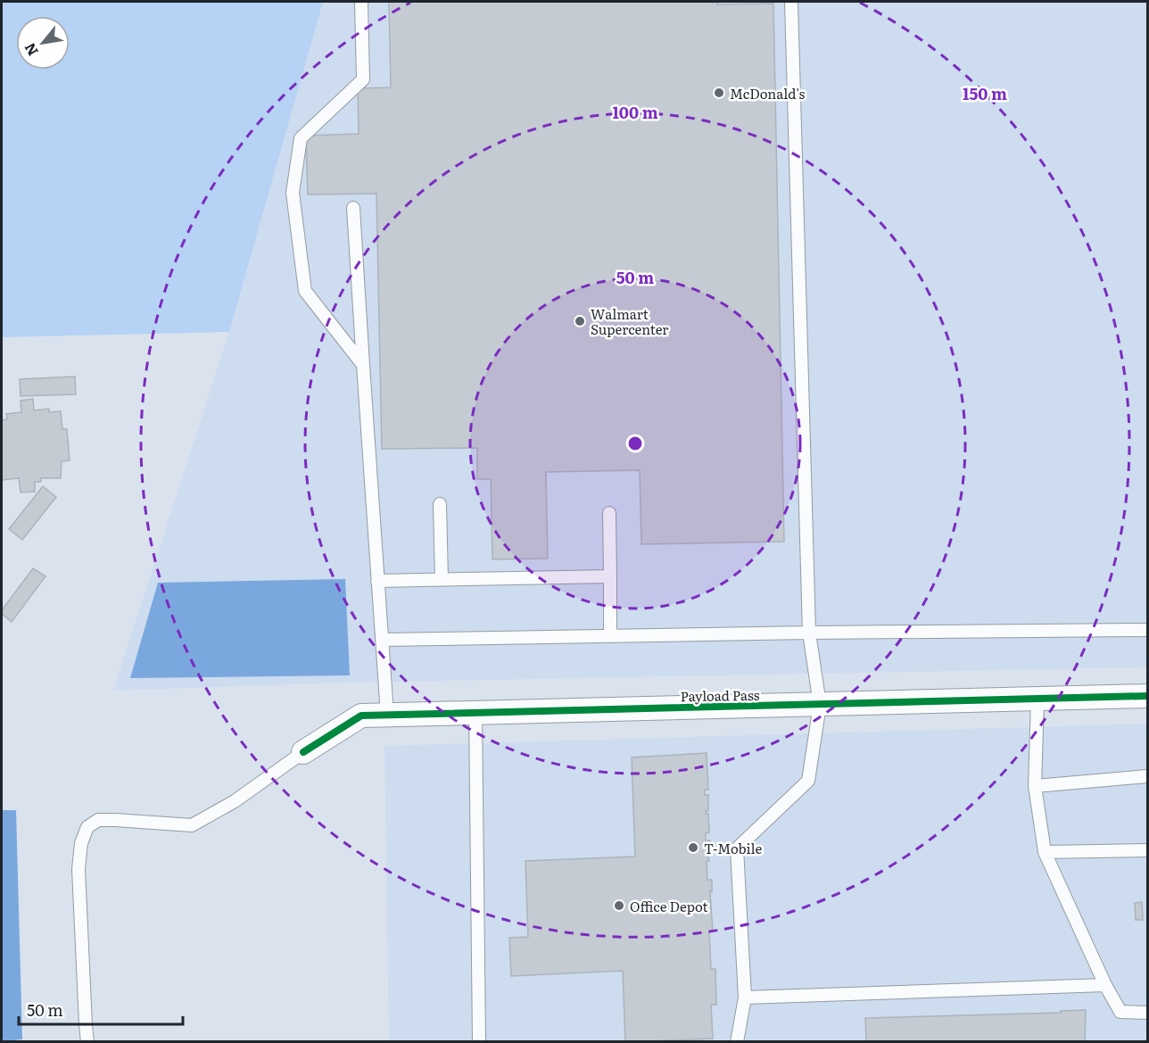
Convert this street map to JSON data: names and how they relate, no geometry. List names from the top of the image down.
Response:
{
  "streets": {
    "street": ["Payload Pass"]
  },
  "places": [
    "McDonald's",
    "Walmart Supercenter",
    "T-Mobile",
    "Office Depot"
  ],
  "scale_bar": "50 m",
  "north": "bottom left",
  "rings": ["150 m", "100 m", "50 m"]
}
